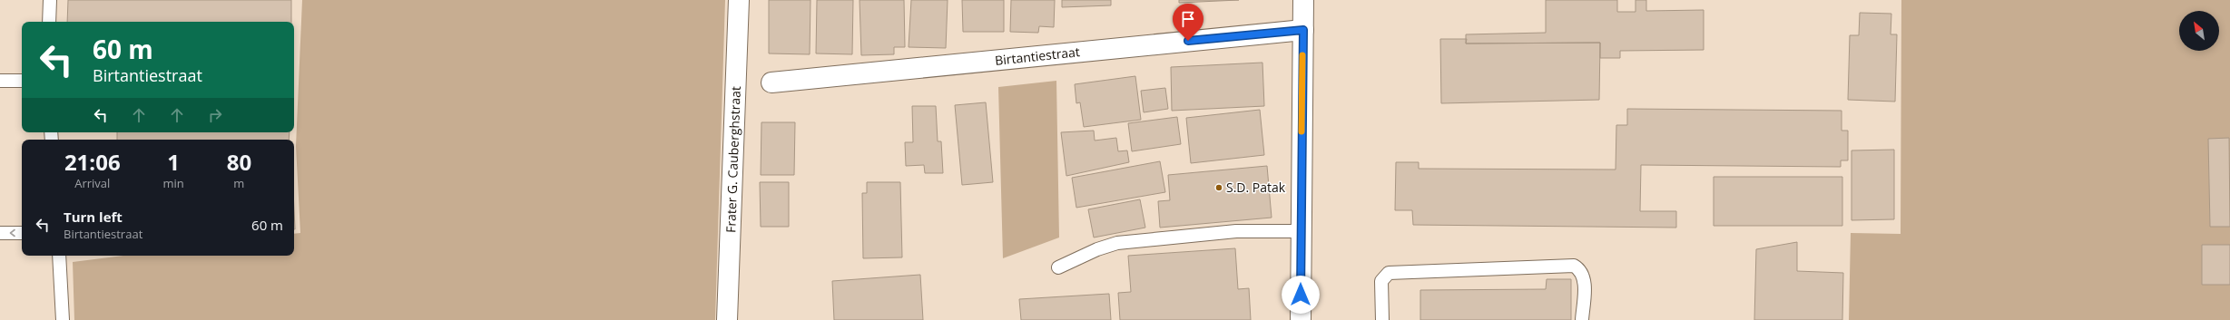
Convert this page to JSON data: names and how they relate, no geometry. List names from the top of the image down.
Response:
{
  "streets": {
    "street": ["Birtantiestraat", "Frater G. Cauberghstraat"]
  },
  "places": ["S.D. Patak"],
  "north": "top left",
  "page": {
    "turn": ["60 m", "Birtantiestraat"],
    "eta": [
      "21:06",
      "Arrival",
      "1",
      "min",
      "80",
      "m"
    ],
    "list": [
      {
        "name": "Turn left",
        "note": "Birtantiestraat",
        "value": "60 m"
      }
    ]
  }
}
